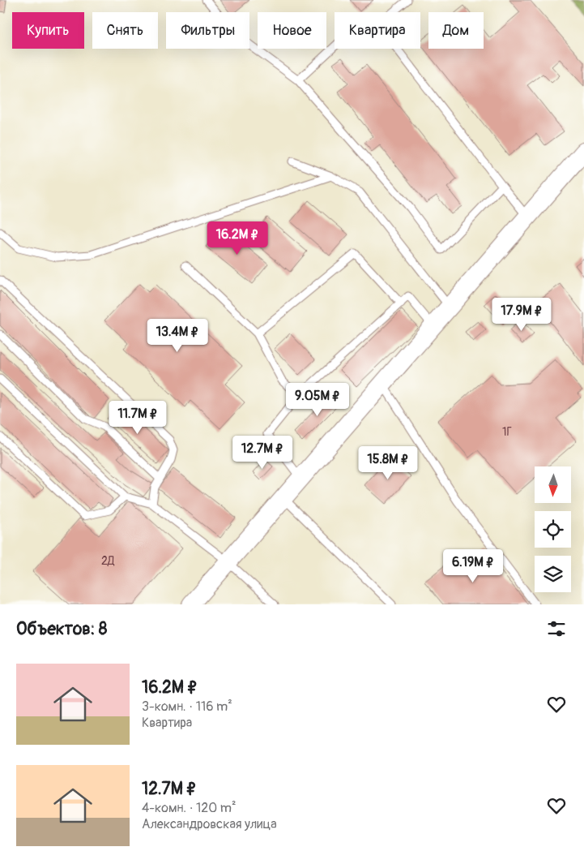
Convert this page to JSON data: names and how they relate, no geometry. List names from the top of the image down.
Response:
{
  "house_numbers": ["1Г", "2Д"],
  "north": "bottom",
  "page": {
    "chip": [
      "Купить",
      "Снять",
      "Фильтры",
      "Новое",
      "Квартира",
      "Дом"
    ],
    "price": [
      "16.2M ₽",
      "17.9M ₽",
      "13.4M ₽",
      "9.05M ₽",
      "11.7M ₽",
      "12.7M ₽",
      "15.8M ₽",
      "6.19M ₽"
    ],
    "heading": "Объектов: 8",
    "list": [
      {
        "name": "16.2M ₽",
        "note": "3-комн. · 116 m² · Квартира"
      },
      {
        "name": "12.7M ₽",
        "note": "4-комн. · 120 m² · Александровская улица"
      }
    ]
  }
}
